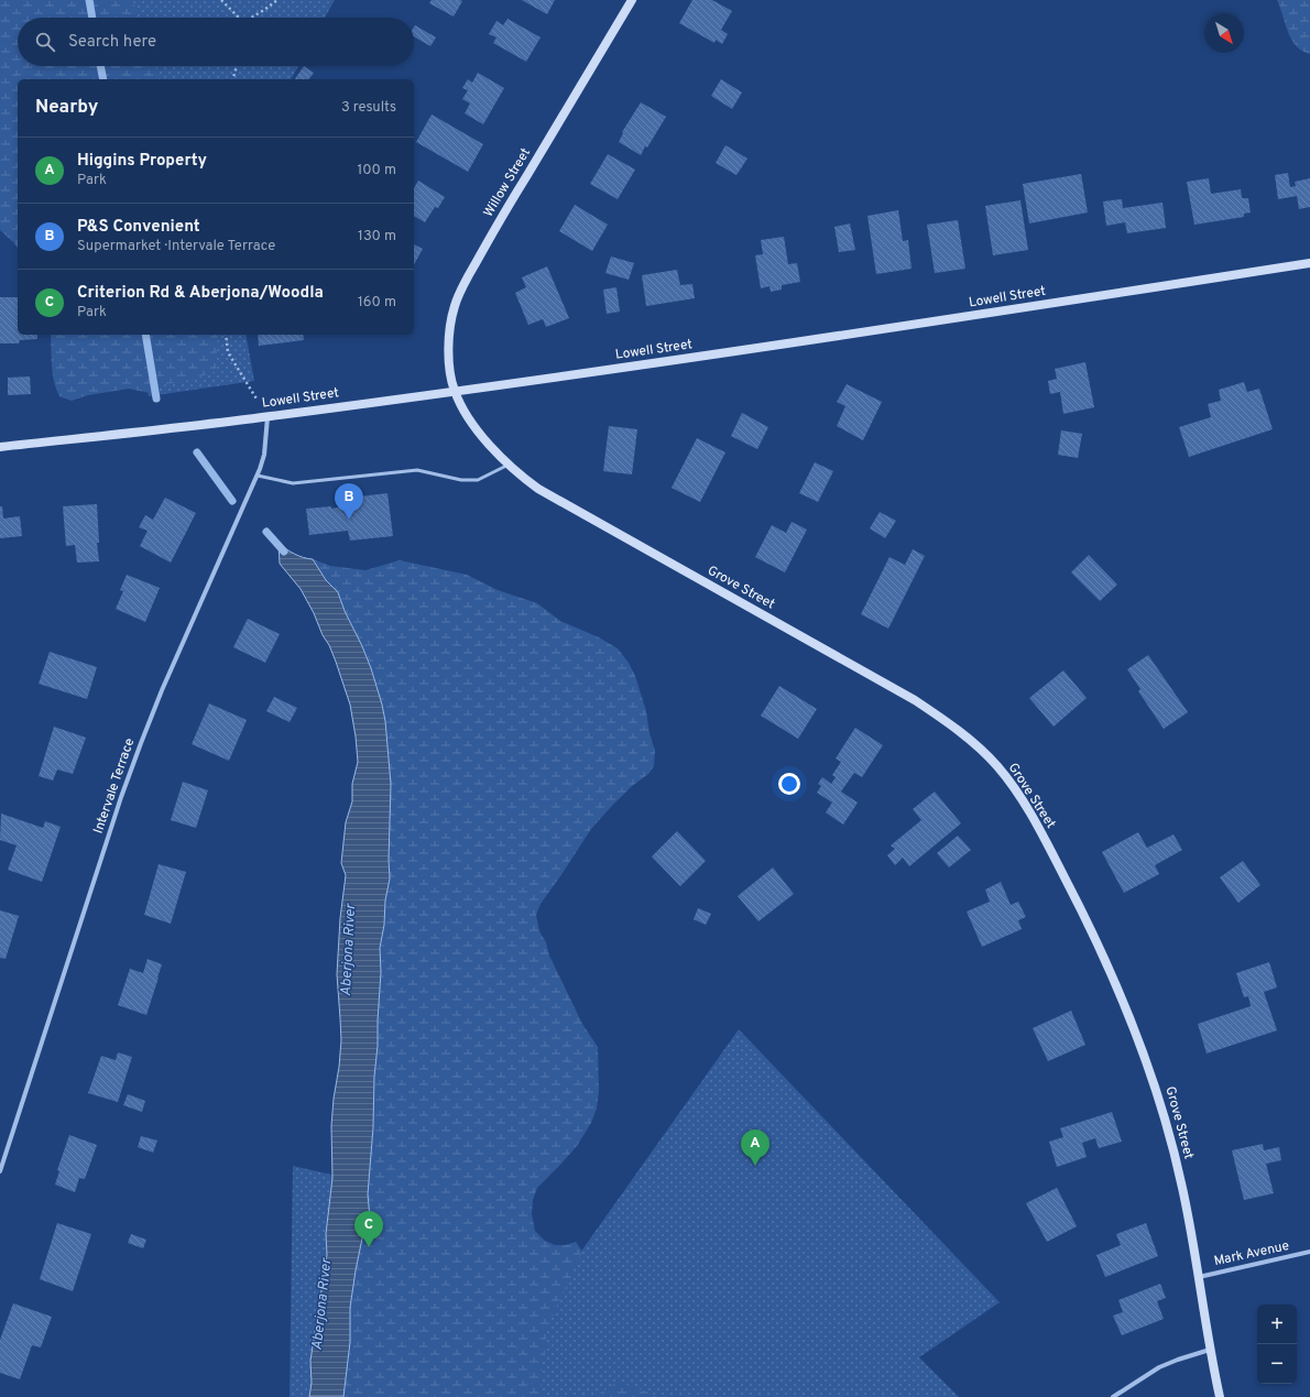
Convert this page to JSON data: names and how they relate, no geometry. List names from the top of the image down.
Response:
{
  "streets": {
    "main road": ["Willow Street", "Lowell Street", "Grove Street"],
    "street": ["Intervale Terrace", "Mark Avenue"]
  },
  "crossings": [
    ["Willow Street", "Lowell Street"],
    ["Willow Street", "Grove Street"],
    ["Lowell Street", "Grove Street"],
    ["Lowell Street", "Intervale Terrace"],
    ["Grove Street", "Mark Avenue"]
  ],
  "water": ["Aberjona River"],
  "north": "bottom right",
  "page": {
    "search": "Search here",
    "heading": ["Nearby", "3 results"],
    "list": [
      {
        "mark": "A",
        "name": "Higgins Property",
        "note": "Park",
        "value": "100 m"
      },
      {
        "mark": "B",
        "name": "P&S Convenient",
        "note": "Supermarket · Intervale Terrace",
        "value": "130 m"
      },
      {
        "mark": "C",
        "name": "Criterion Rd & Aberjona/Woodla",
        "note": "Park",
        "value": "160 m"
      }
    ],
    "pins": ["B", "A", "C"],
    "map_buttons": ["+", "−"]
  }
}
